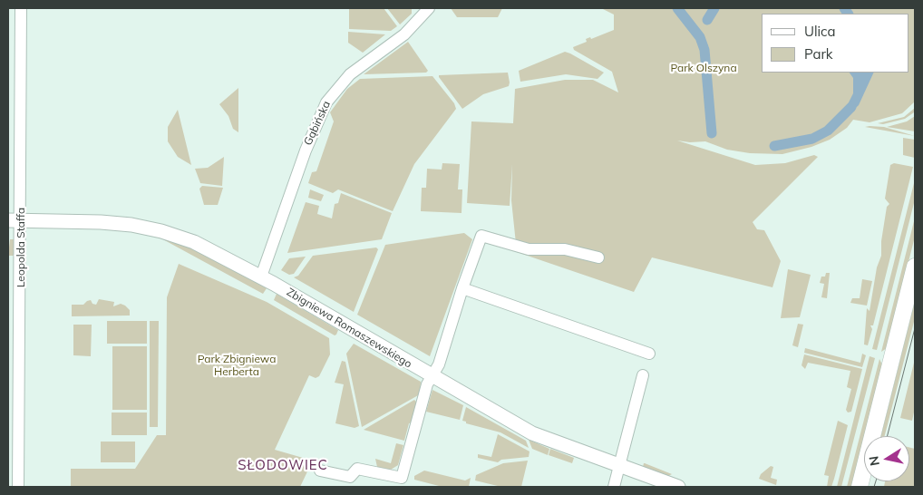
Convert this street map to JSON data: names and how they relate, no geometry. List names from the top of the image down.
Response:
{
  "streets": {
    "street": ["Gąbińska", "Leopolda Staffa", "Zbigniewa Romaszewskiego"]
  },
  "crossings": [
    ["Gąbińska", "Zbigniewa Romaszewskiego"],
    ["Leopolda Staffa", "Zbigniewa Romaszewskiego"]
  ],
  "districts": ["SŁODOWIEC"],
  "parks": ["Park Olszyna", "Park Zbigniewa Herberta"],
  "legend": ["Ulica", "Park"],
  "north": "left"
}
